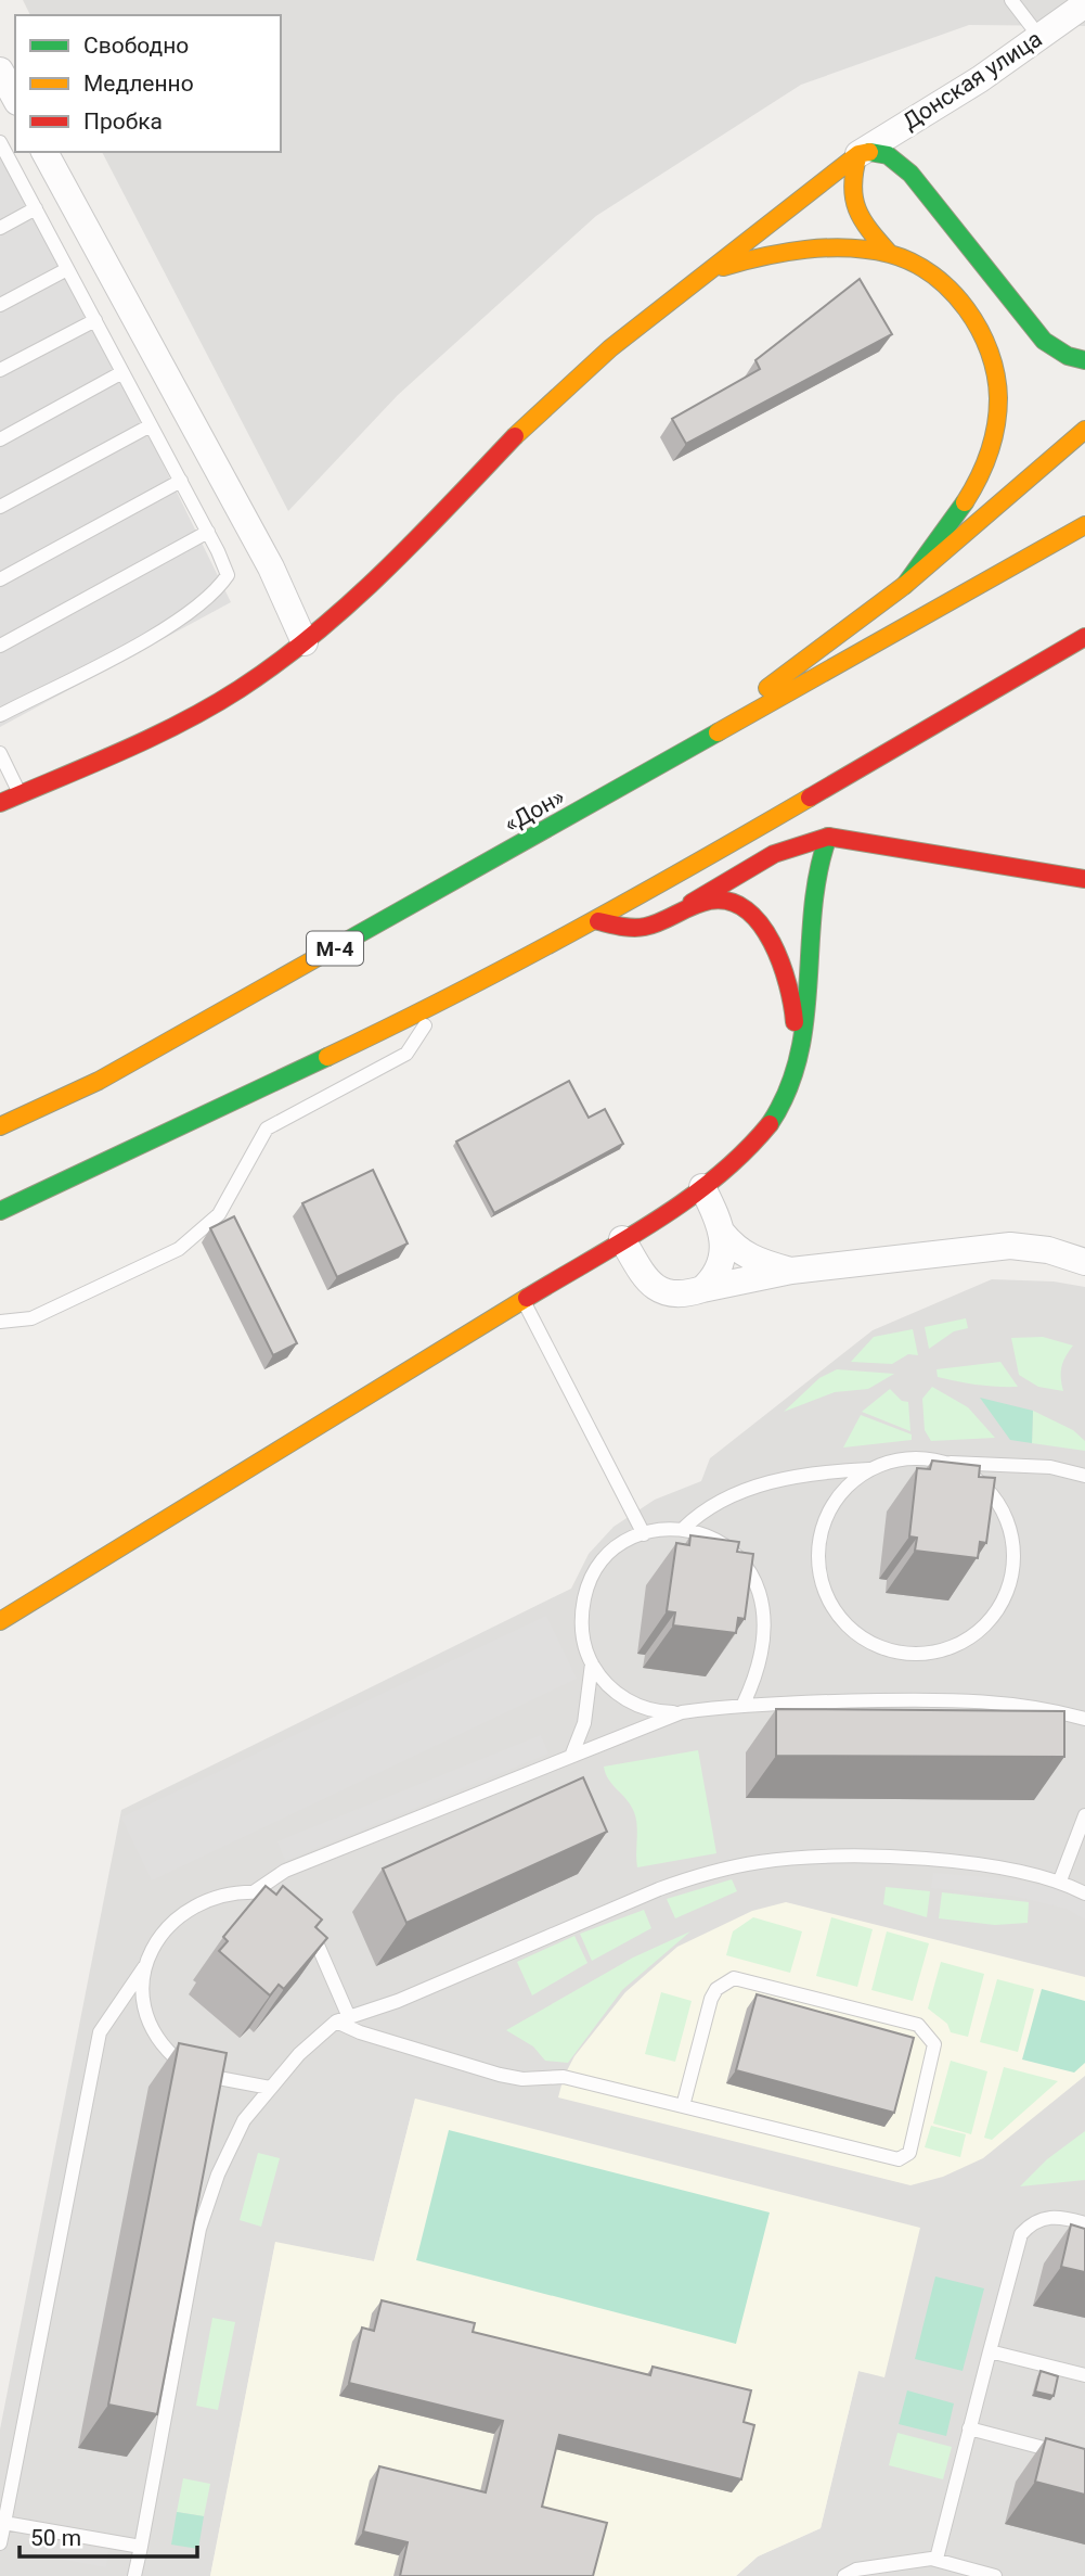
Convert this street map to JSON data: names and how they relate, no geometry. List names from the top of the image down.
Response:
{
  "streets": {
    "main road": ["«Дон»", "М-4"],
    "street": ["Донская улица"]
  },
  "legend": ["Свободно", "Медленно", "Пробка"],
  "scale_bar": "50 m"
}
